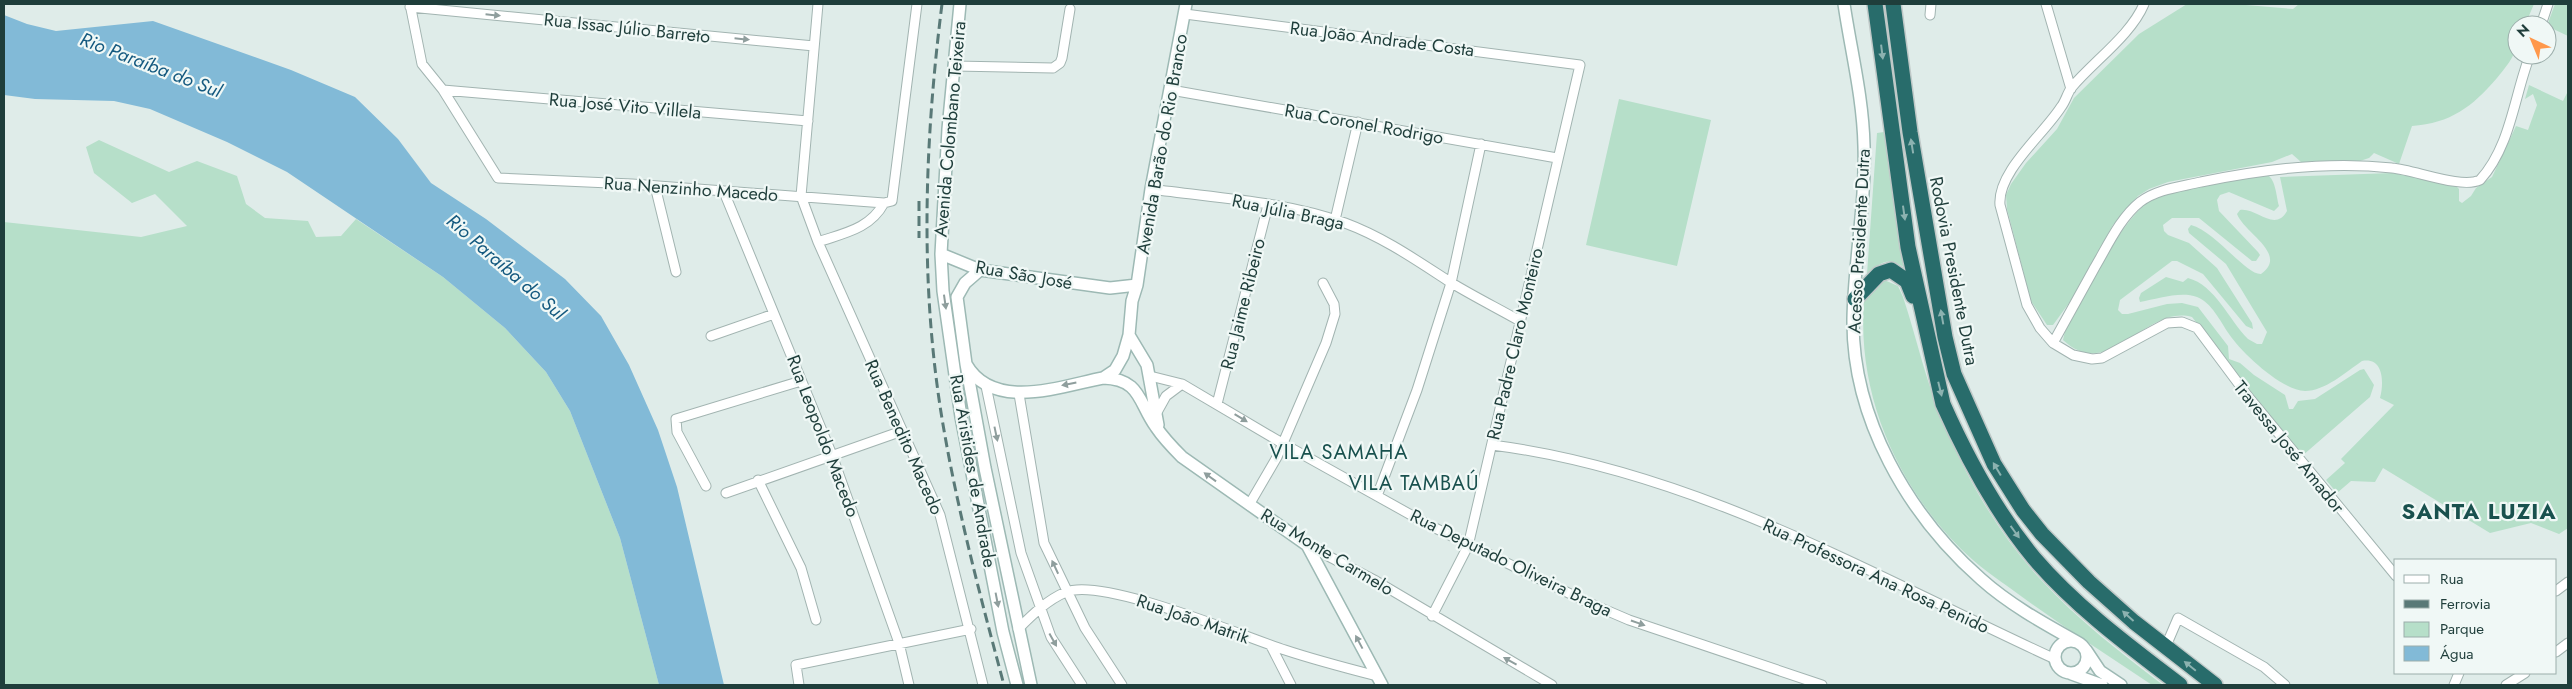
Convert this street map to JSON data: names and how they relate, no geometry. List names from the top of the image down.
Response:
{
  "streets": {
    "highway": ["Rodovia Presidente Dutra"],
    "main road": [
      "Avenida Colombano Teixeira",
      "Avenida Barão do Rio Branco",
      "Acesso Presidente Dutra",
      "Rua São José",
      "Rua Aristides de Andrade",
      "Rua Monte Carmelo",
      "Rua Professora Ana Rosa Penido"
    ],
    "street": [
      "Rua Issac Júlio Barreto",
      "Rua João Andrade Costa",
      "Rua José Vito Villela",
      "Rua Coronel Rodrigo",
      "Rua Nenzinho Macedo",
      "Rua Júlia Braga",
      "Rua Jaime Ribeiro",
      "Rua Padre Claro Monteiro",
      "Rua Leopoldo Macedo",
      "Rua Benedito Macedo",
      "Travessa José Amador",
      "Rua Deputado Oliveira Braga",
      "Rua João Matrik"
    ]
  },
  "crossings": [
    ["Rua João Andrade Costa", "Avenida Barão do Rio Branco"],
    ["Rua João Andrade Costa", "Rua Padre Claro Monteiro"],
    ["Rua José Vito Villela", "Rua Nenzinho Macedo"],
    ["Rua Coronel Rodrigo", "Avenida Barão do Rio Branco"],
    ["Rua Coronel Rodrigo", "Rua Padre Claro Monteiro"],
    ["Avenida Colombano Teixeira", "Rua São José"],
    ["Avenida Colombano Teixeira", "Rua Aristides de Andrade"],
    ["Avenida Barão do Rio Branco", "Rua Júlia Braga"],
    ["Avenida Barão do Rio Branco", "Rua São José"],
    ["Rua Nenzinho Macedo", "Rua Leopoldo Macedo"],
    ["Rua Nenzinho Macedo", "Rua Benedito Macedo"],
    ["Rua Júlia Braga", "Rua Jaime Ribeiro"],
    ["Rua Júlia Braga", "Rua Padre Claro Monteiro"],
    ["Acesso Presidente Dutra", "Rua Professora Ana Rosa Penido"],
    ["Rua São José", "Rua Aristides de Andrade"],
    ["Rua São José", "Rua Monte Carmelo"],
    ["Rua Jaime Ribeiro", "Rua Deputado Oliveira Braga"],
    ["Rua Padre Claro Monteiro", "Rua Monte Carmelo"],
    ["Rua Padre Claro Monteiro", "Rua Deputado Oliveira Braga"],
    ["Rua Padre Claro Monteiro", "Rua Professora Ana Rosa Penido"],
    ["Rua Aristides de Andrade", "Rua Monte Carmelo"],
    ["Rua Aristides de Andrade", "Rua João Matrik"]
  ],
  "one_way": ["Rua Issac Júlio Barreto", "Rua Monte Carmelo", "Rua Deputado Oliveira Braga"],
  "districts": ["VILA SAMAHA", "VILA TAMBAÚ", "SANTA LUZIA"],
  "water": ["Rio Paraíba do Sul"],
  "legend": [
    "Rua",
    "Ferrovia",
    "Parque",
    "Água"
  ],
  "north": "top left"
}
